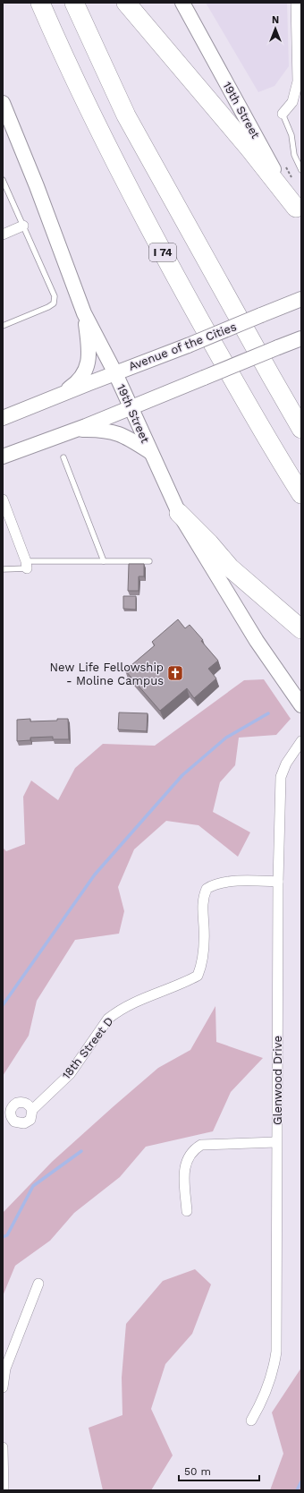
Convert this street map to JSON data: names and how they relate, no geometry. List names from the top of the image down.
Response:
{
  "streets": {
    "highway": ["I 74"],
    "main road": ["19th Street", "Avenue of the Cities"],
    "street": ["18th Street D", "Glenwood Drive"]
  },
  "crossings": [
    ["19th Street", "Avenue of the Cities"],
    ["18th Street D", "Glenwood Drive"]
  ],
  "places": {
    "church": ["New Life Fellowship - Moline Campus"]
  },
  "scale_bar": "50 m",
  "north": "top"
}
